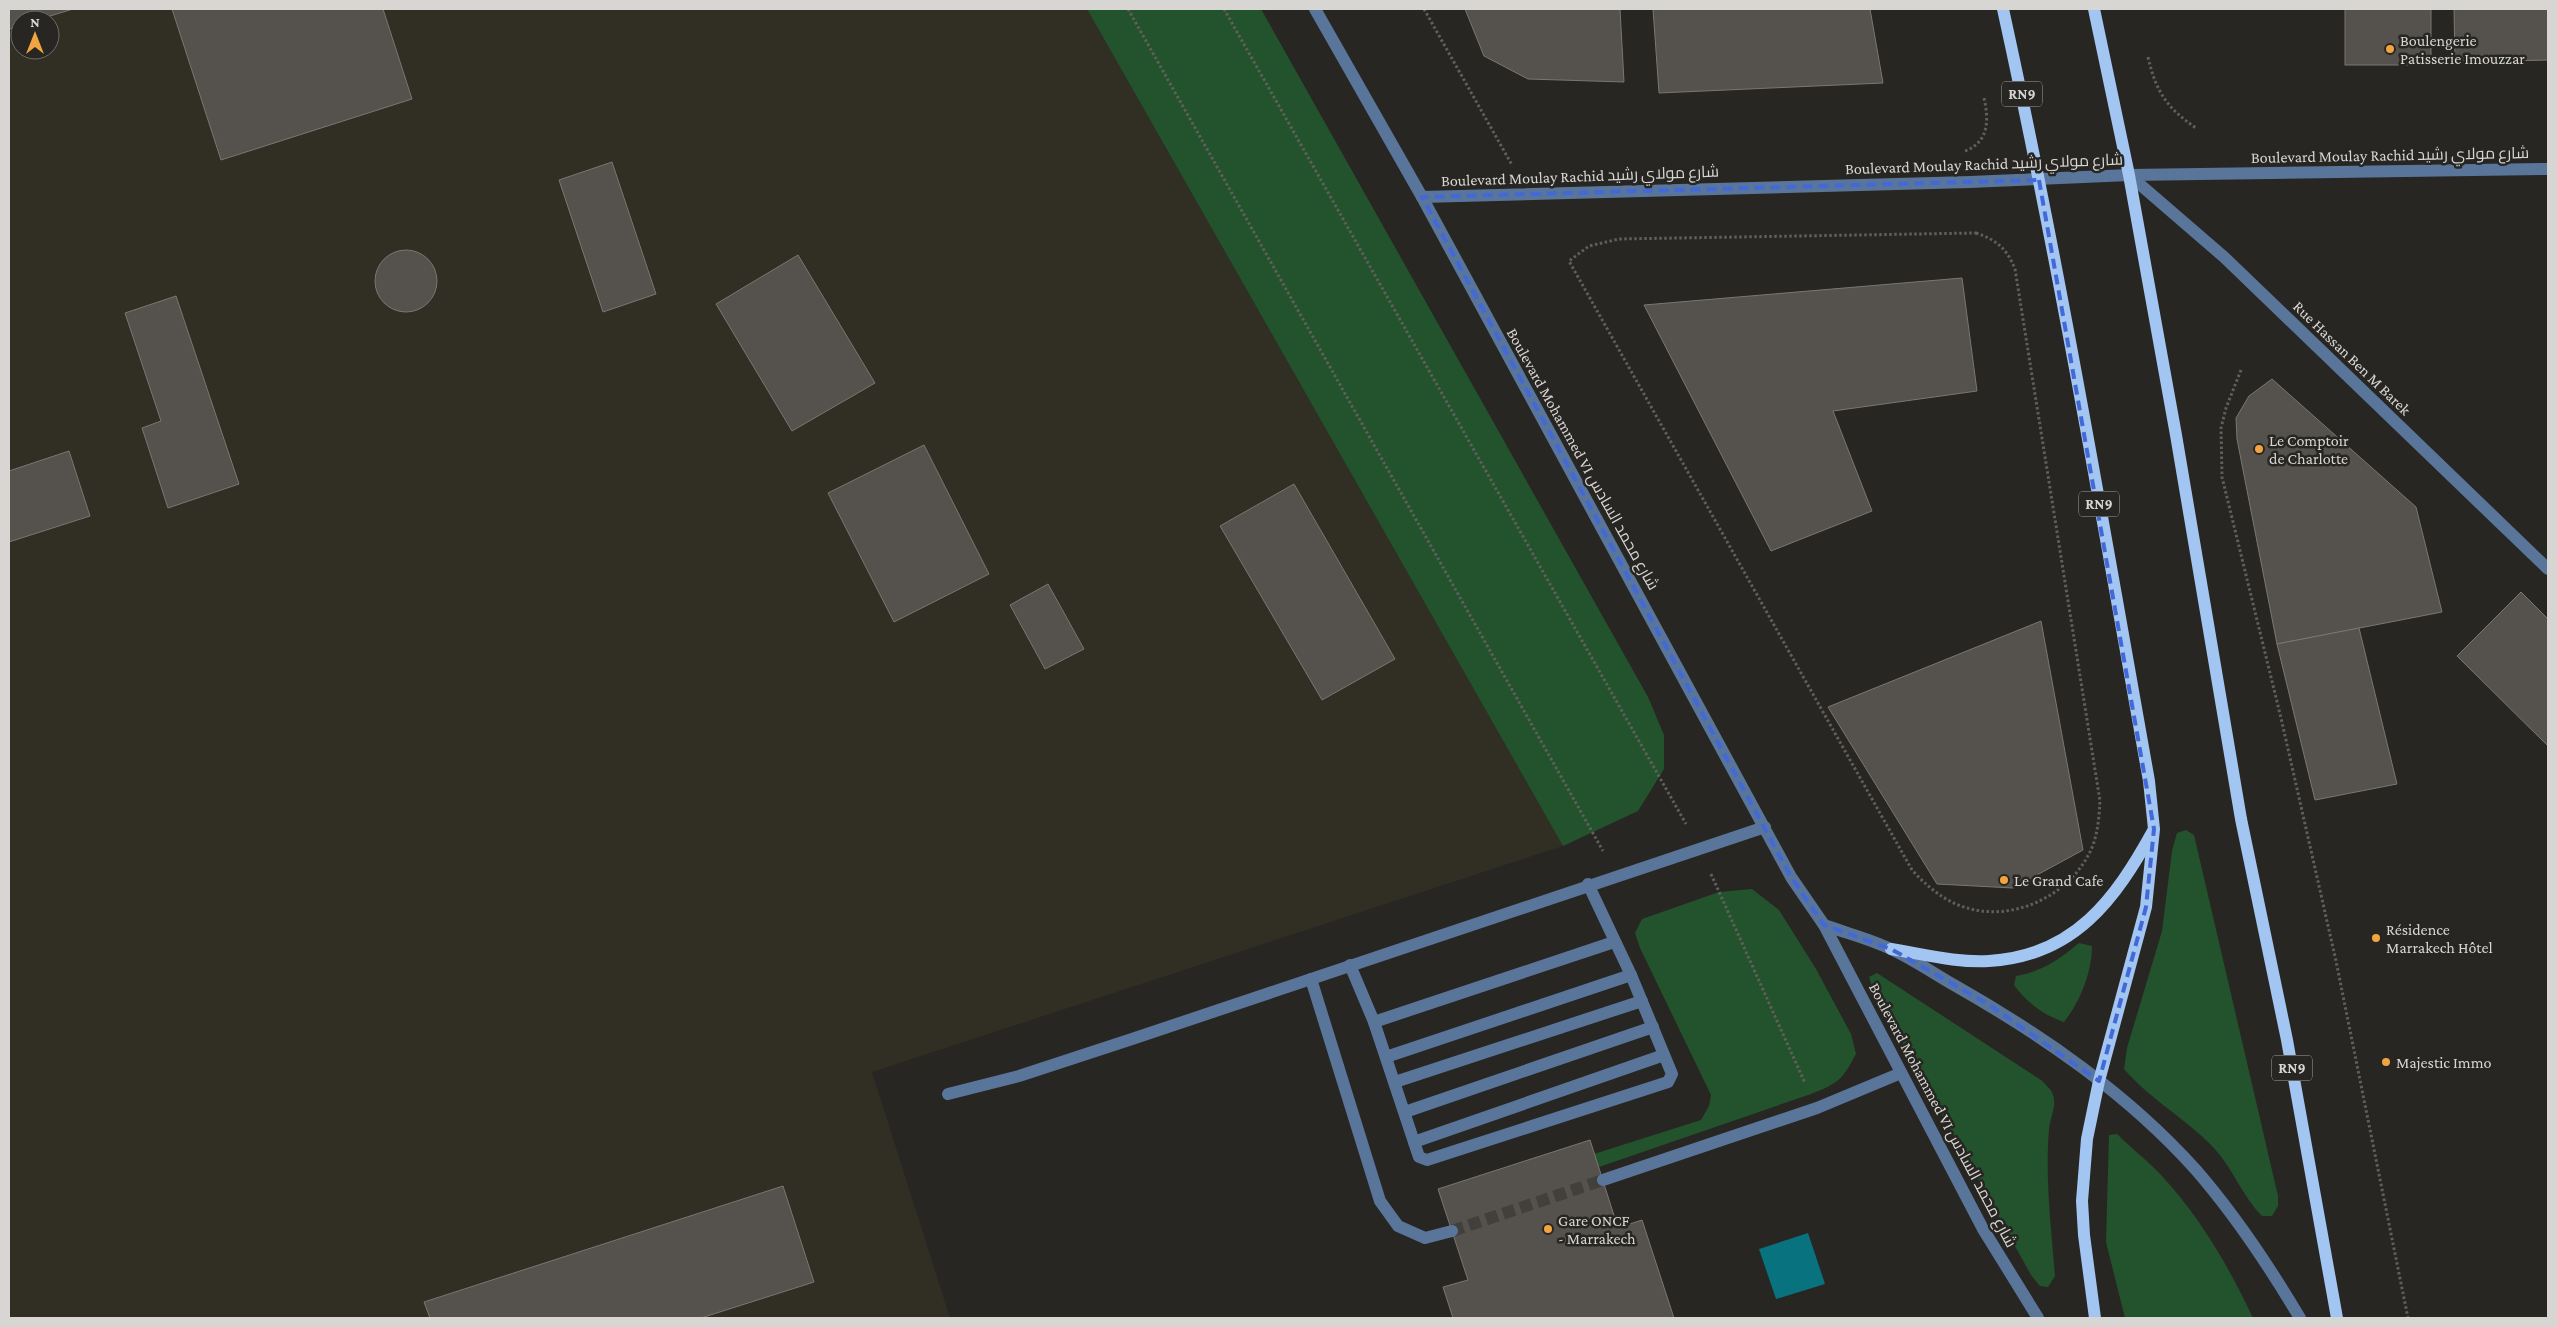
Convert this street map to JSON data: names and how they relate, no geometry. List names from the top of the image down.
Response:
{
  "streets": {
    "main road": ["RN9"],
    "street": ["Boulevard Moulay Rachid شارع مولاي رشيد", "Rue Hassan Ben M Barek", "Boulevard Mohammed VI شارع محمد السادس"]
  },
  "crossings": [
    ["RN9", "Boulevard Moulay Rachid شارع مولاي رشيد"],
    ["RN9", "Rue Hassan Ben M Barek"],
    ["Boulevard Moulay Rachid شارع مولاي رشيد", "Rue Hassan Ben M Barek"],
    ["Boulevard Moulay Rachid شارع مولاي رشيد", "Boulevard Mohammed VI شارع محمد السادس"]
  ],
  "places": [
    "Boulengerie Patisserie Imouzzar",
    "Le Comptoir de Charlotte",
    "Le Grand Cafe",
    "Résidence Marrakech Hôtel",
    "Majestic Immo",
    "Gare ONCF - Marrakech"
  ],
  "north": "top"
}
